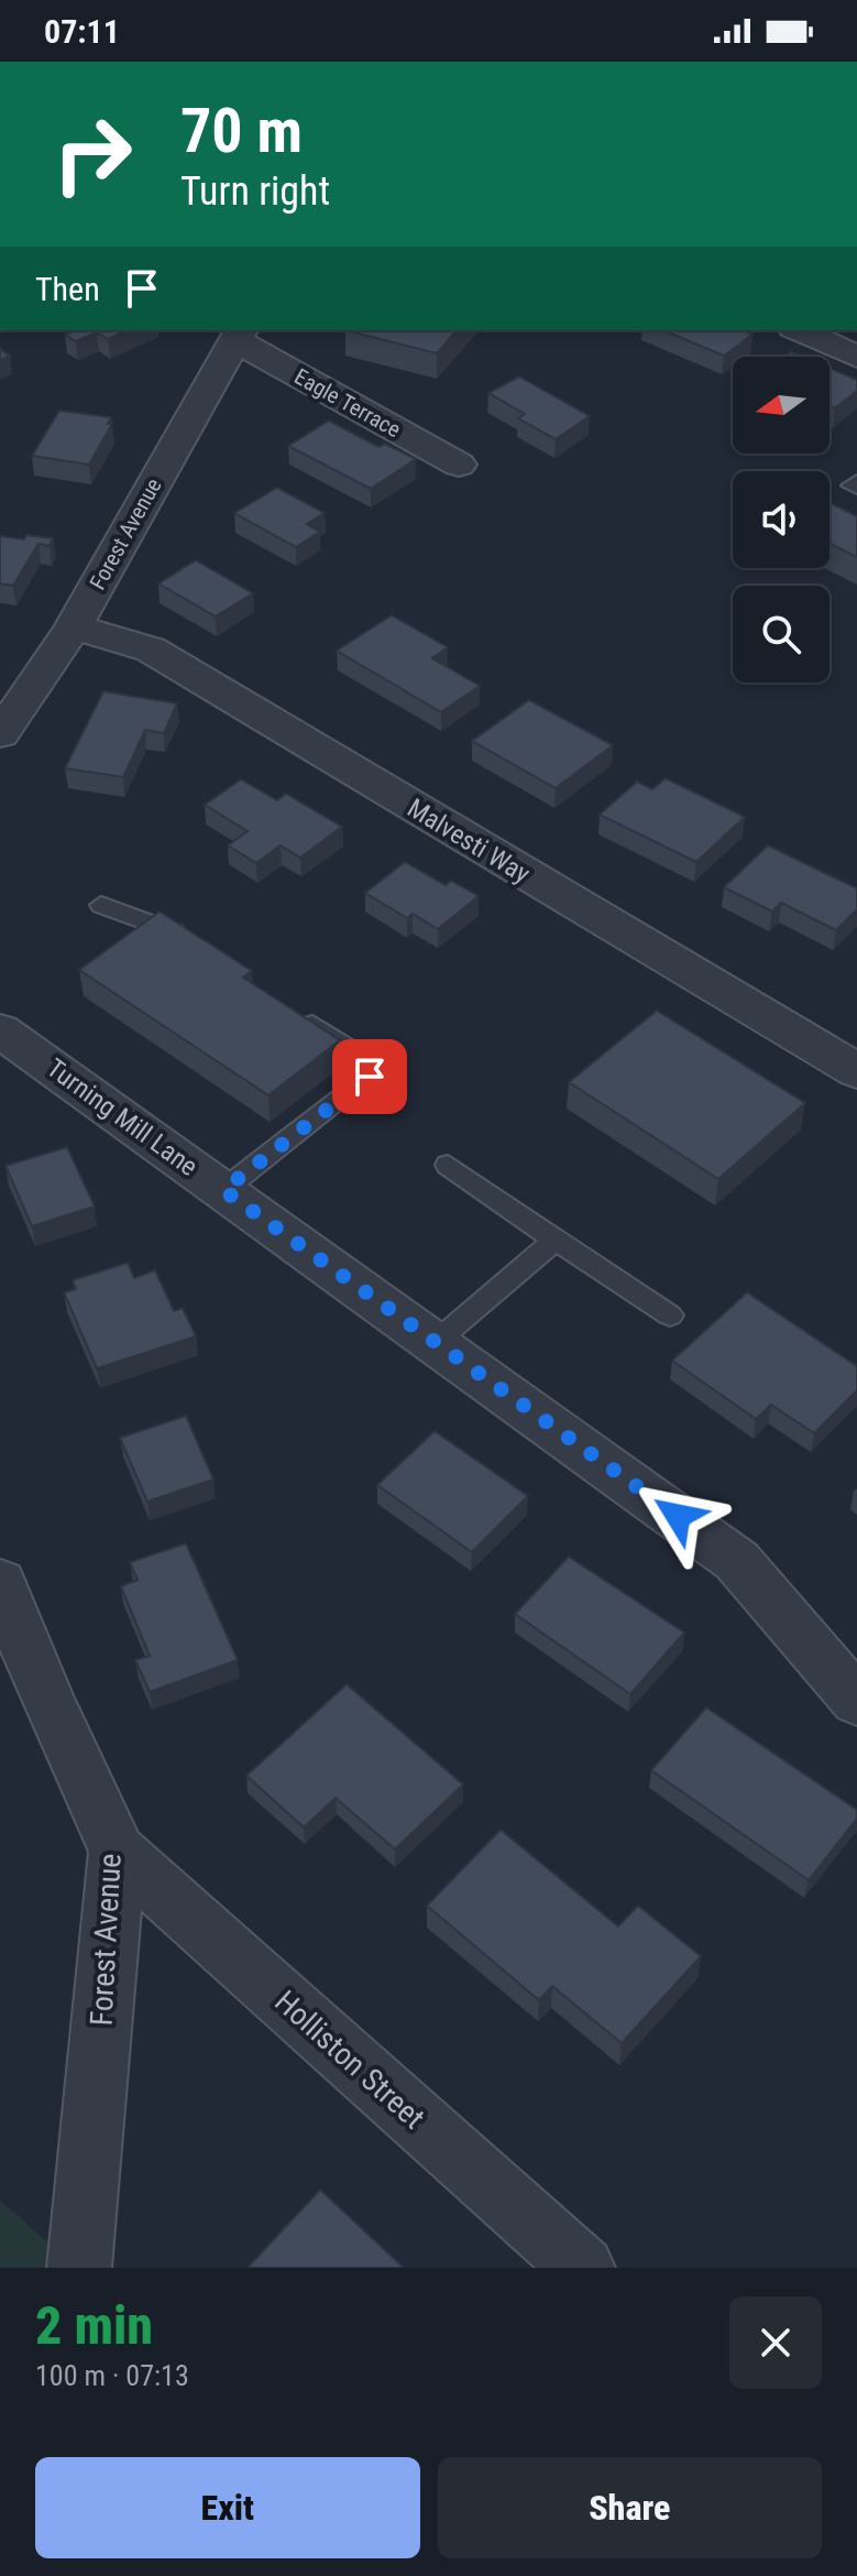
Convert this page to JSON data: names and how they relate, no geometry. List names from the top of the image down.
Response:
{
  "streets": {
    "street": [
      "Eagle Terrace",
      "Forest Avenue",
      "Malvesti Way",
      "Turning Mill Lane",
      "Holliston Street"
    ]
  },
  "crossings": [
    ["Eagle Terrace", "Forest Avenue"],
    ["Forest Avenue", "Malvesti Way"],
    ["Forest Avenue", "Holliston Street"]
  ],
  "north": "left",
  "page": {
    "status": "07:11",
    "turn": ["70 m", "Turn right"],
    "then": "Then",
    "heading": ["2 min", "100 m · 07:13"],
    "buttons": ["Exit", "Share"]
  }
}
